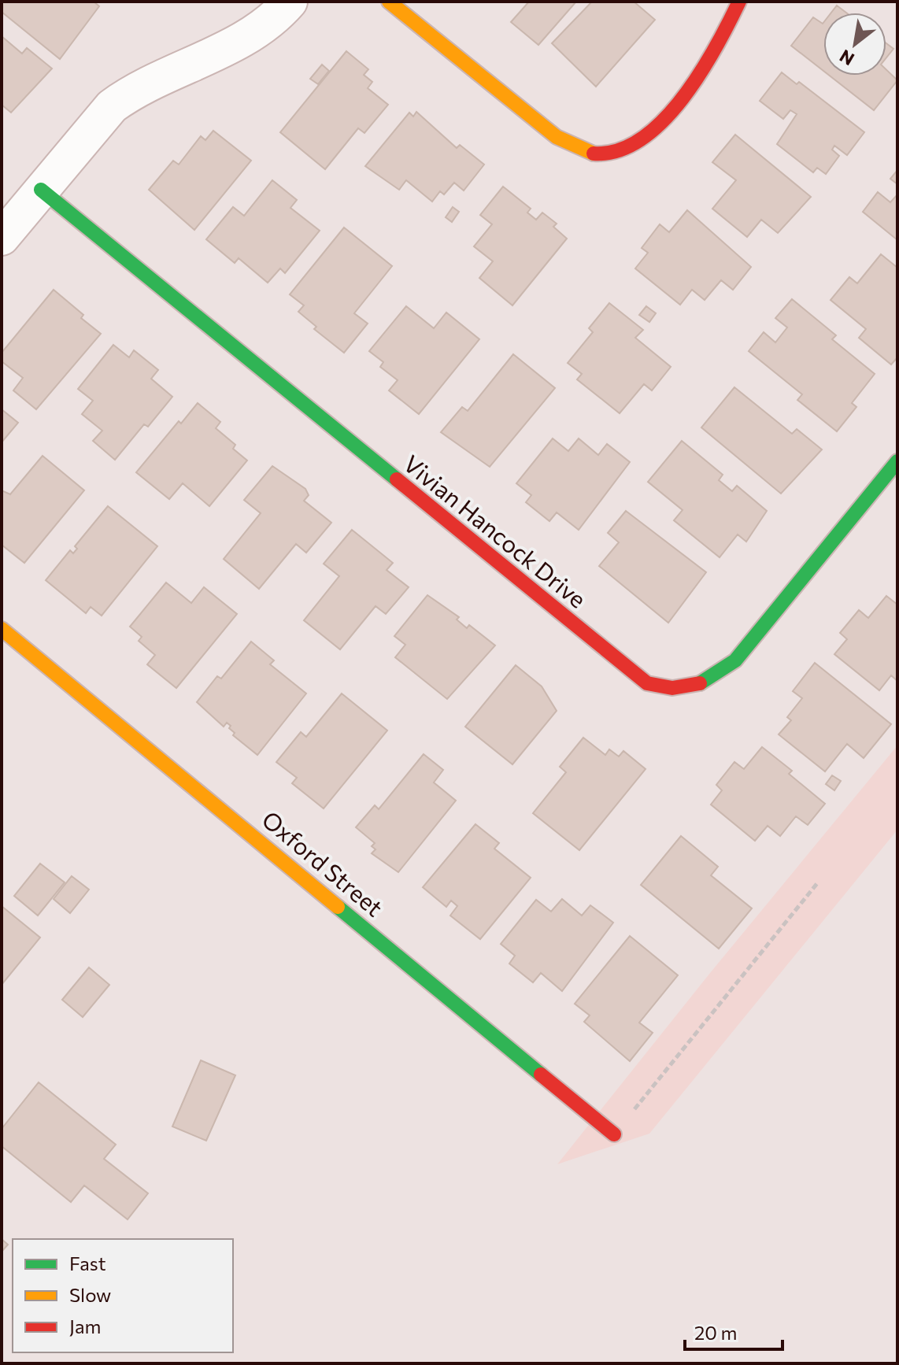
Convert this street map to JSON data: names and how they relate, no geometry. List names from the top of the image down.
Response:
{
  "streets": {
    "street": ["Vivian Hancock Drive", "Oxford Street"]
  },
  "legend": ["Fast", "Slow", "Jam"],
  "scale_bar": "20 m",
  "north": "bottom left"
}
